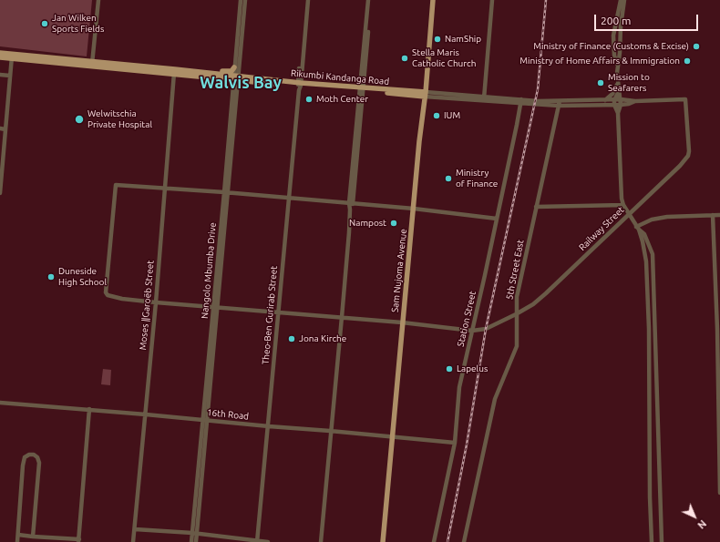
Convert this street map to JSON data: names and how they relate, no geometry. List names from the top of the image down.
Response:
{
  "streets": {
    "main road": ["Rikumbi Kandanga Road", "Sam Nujoma Avenue"],
    "street": [
      "Railway Street",
      "5th Street East",
      "Nangolo Mbumba Drive",
      "Moses ǁGaroëb Street",
      "Theo-Ben Gurirab Street",
      "Station Street",
      "16th Road"
    ]
  },
  "crossings": [
    ["Rikumbi Kandanga Road", "5th Street East"],
    ["Rikumbi Kandanga Road", "Nangolo Mbumba Drive"],
    ["Rikumbi Kandanga Road", "Sam Nujoma Avenue"],
    ["Rikumbi Kandanga Road", "Moses ǁGaroëb Street"],
    ["Rikumbi Kandanga Road", "Theo-Ben Gurirab Street"],
    ["Rikumbi Kandanga Road", "Station Street"],
    ["Railway Street", "5th Street East"],
    ["Railway Street", "Nangolo Mbumba Drive"],
    ["Railway Street", "Sam Nujoma Avenue"],
    ["Railway Street", "Moses ǁGaroëb Street"],
    ["Railway Street", "Theo-Ben Gurirab Street"],
    ["Railway Street", "Station Street"],
    ["Nangolo Mbumba Drive", "16th Road"],
    ["Sam Nujoma Avenue", "16th Road"],
    ["Moses ǁGaroëb Street", "16th Road"],
    ["Theo-Ben Gurirab Street", "16th Road"],
    ["Station Street", "16th Road"]
  ],
  "districts": ["Walvis Bay"],
  "places": [
    "Jan Wilken Sports Fields",
    "NamShip",
    "Ministry of Finance (Customs & Excise)",
    "Stella Maris Catholic Church",
    "Ministry of Home Affairs & Immigration",
    "Mission to Seafarers",
    "Moth Center",
    "IUM",
    "Welwitschia Private Hospital",
    "Ministry of Finance",
    "Nampost",
    "Duneside High School",
    "Jona Kirche",
    "Lapelus"
  ],
  "scale_bar": "200 m",
  "north": "bottom right"
}
